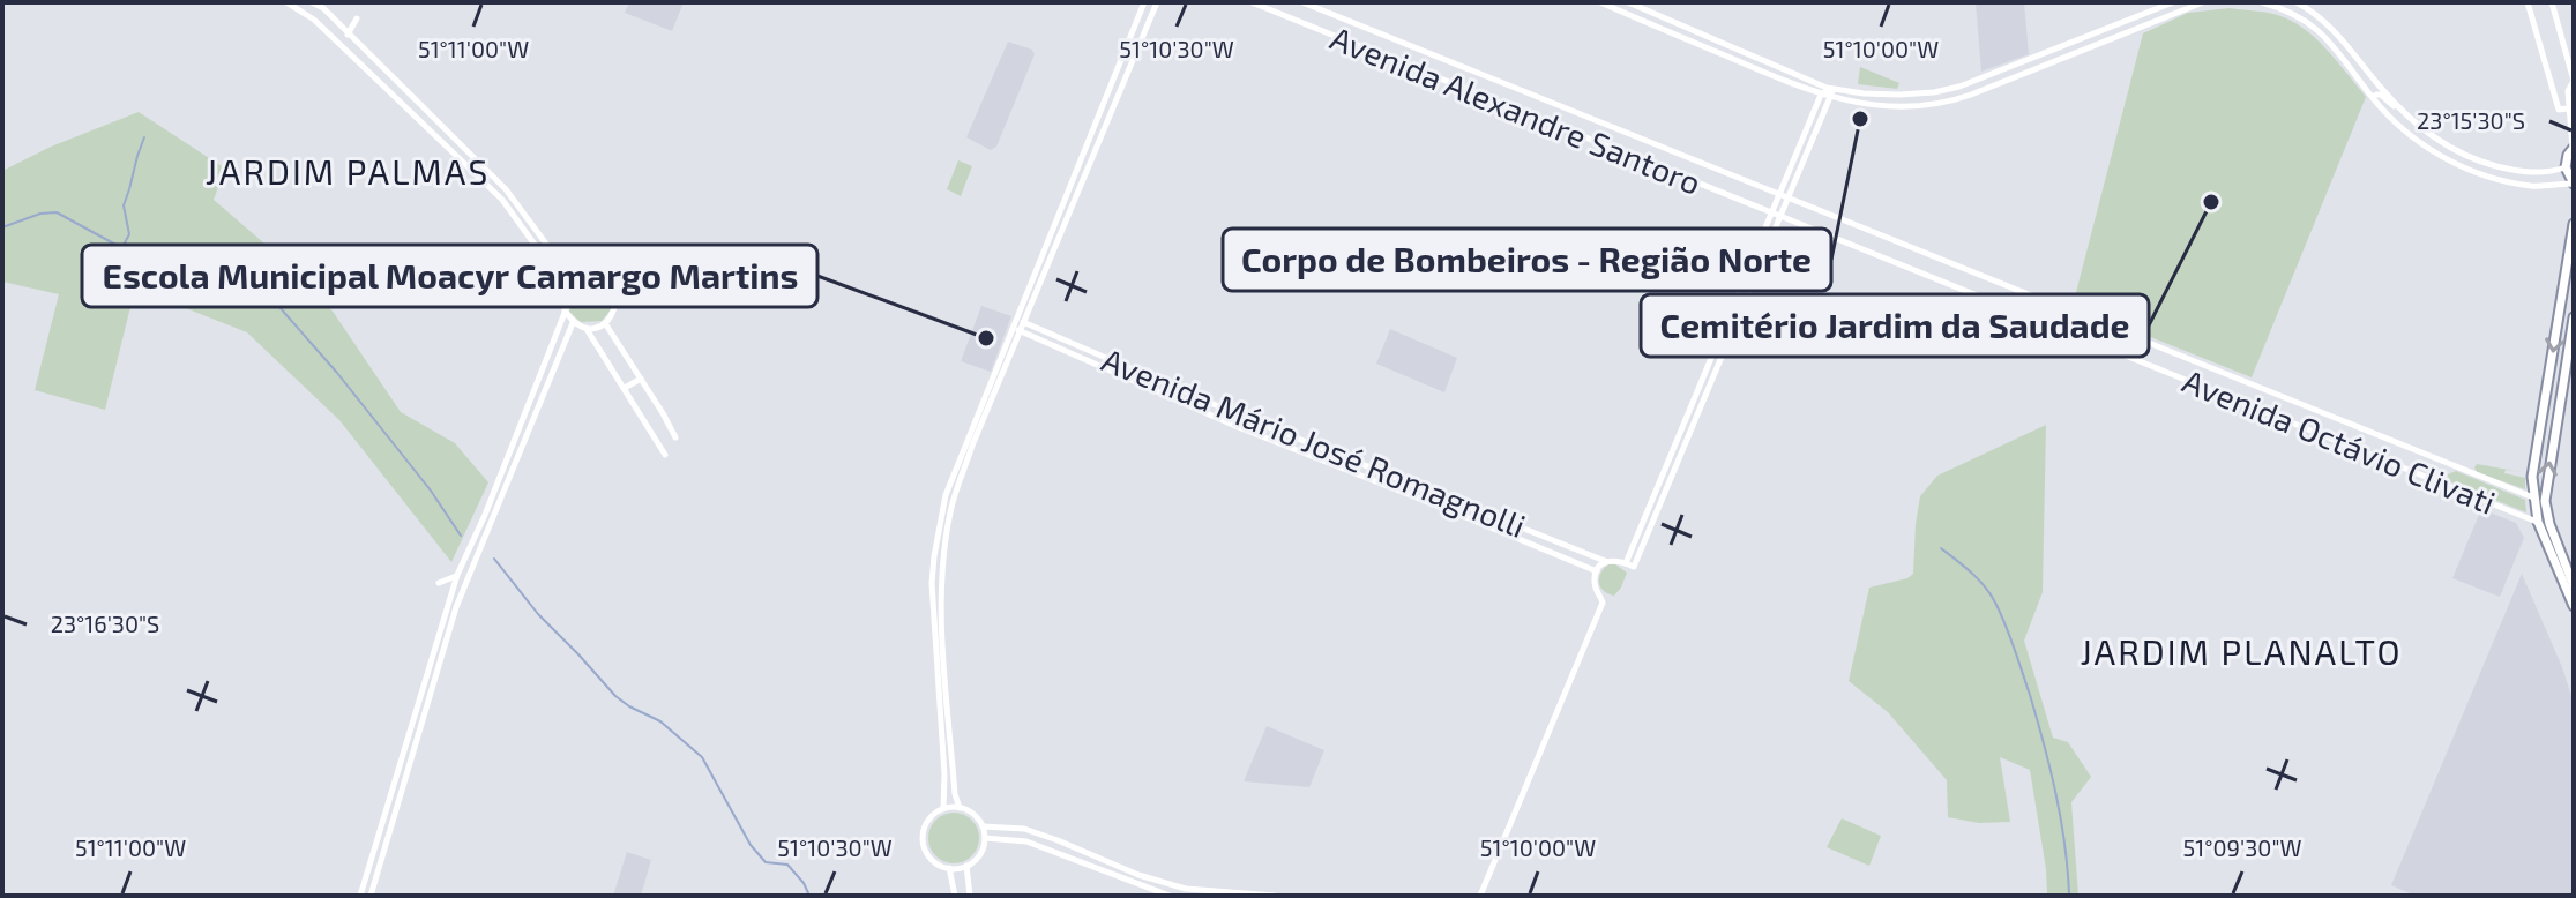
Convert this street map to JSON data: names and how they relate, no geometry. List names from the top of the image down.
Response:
{
  "streets": {
    "street": ["Avenida Alexandre Santoro", "Avenida Octávio Clivati", "Avenida Mário José Romagnolli"]
  },
  "crossings": [
    ["Avenida Alexandre Santoro", "Avenida Octávio Clivati"]
  ],
  "districts": ["JARDIM PALMAS", "JARDIM PLANALTO"],
  "places": ["Corpo de Bombeiros - Região Norte", "Cemitério Jardim da Saudade", "Escola Municipal Moacyr Camargo Martins"],
  "coordinates": [
    "51°11'00\"W",
    "51°10'30\"W",
    "51°10'00\"W",
    "23°15'30\"S",
    "23°16'30\"S",
    "51°09'30\"W"
  ]
}
